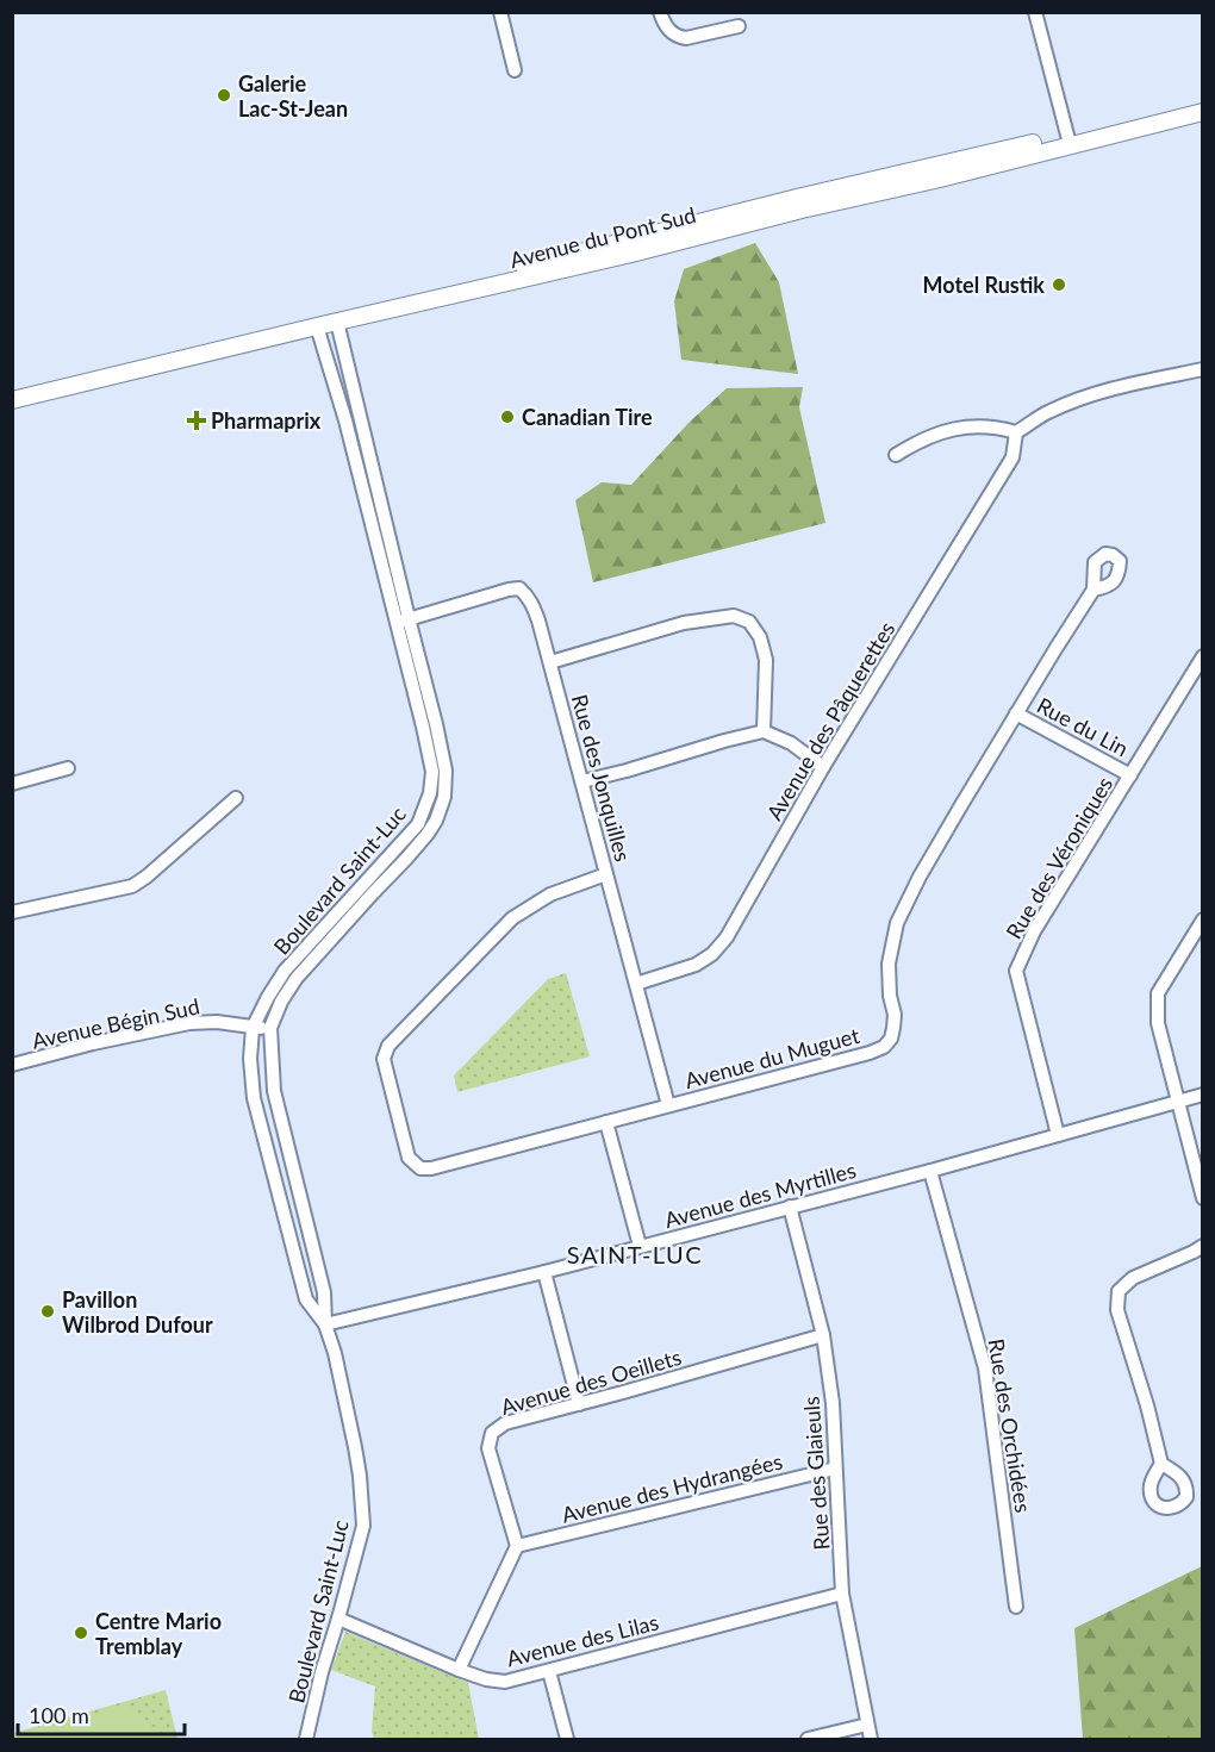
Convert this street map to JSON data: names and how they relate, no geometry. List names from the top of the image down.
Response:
{
  "streets": {
    "main road": ["Avenue du Pont Sud"],
    "street": [
      "Avenue des Pâquerettes",
      "Rue du Lin",
      "Rue des Jonquilles",
      "Rue des Véroniques",
      "Boulevard Saint-Luc",
      "Avenue Bégin Sud",
      "Avenue du Muguet",
      "Avenue des Myrtilles",
      "Avenue des Oeillets",
      "Rue des Orchidées",
      "Rue des Glaieuls",
      "Avenue des Hydrangées",
      "Avenue des Lilas"
    ]
  },
  "crossings": [
    ["Avenue du Pont Sud", "Boulevard Saint-Luc"],
    ["Avenue des Pâquerettes", "Rue des Jonquilles"],
    ["Rue du Lin", "Rue des Véroniques"],
    ["Rue du Lin", "Avenue du Muguet"],
    ["Rue des Jonquilles", "Boulevard Saint-Luc"],
    ["Rue des Jonquilles", "Avenue du Muguet"],
    ["Rue des Véroniques", "Avenue des Myrtilles"],
    ["Boulevard Saint-Luc", "Avenue Bégin Sud"],
    ["Boulevard Saint-Luc", "Avenue des Myrtilles"],
    ["Boulevard Saint-Luc", "Avenue des Lilas"],
    ["Avenue des Myrtilles", "Rue des Orchidées"],
    ["Avenue des Myrtilles", "Rue des Glaieuls"],
    ["Avenue des Oeillets", "Rue des Glaieuls"],
    ["Avenue des Oeillets", "Avenue des Hydrangées"],
    ["Rue des Glaieuls", "Avenue des Hydrangées"],
    ["Rue des Glaieuls", "Avenue des Lilas"]
  ],
  "districts": ["SAINT-LUC"],
  "places": {
    "other": [
      "Galerie Lac-St-Jean",
      "Motel Rustik",
      "Canadian Tire",
      "Pavillon Wilbrod Dufour",
      "Centre Mario Tremblay"
    ],
    "health": ["Pharmaprix"]
  },
  "scale_bar": "100 m"
}
